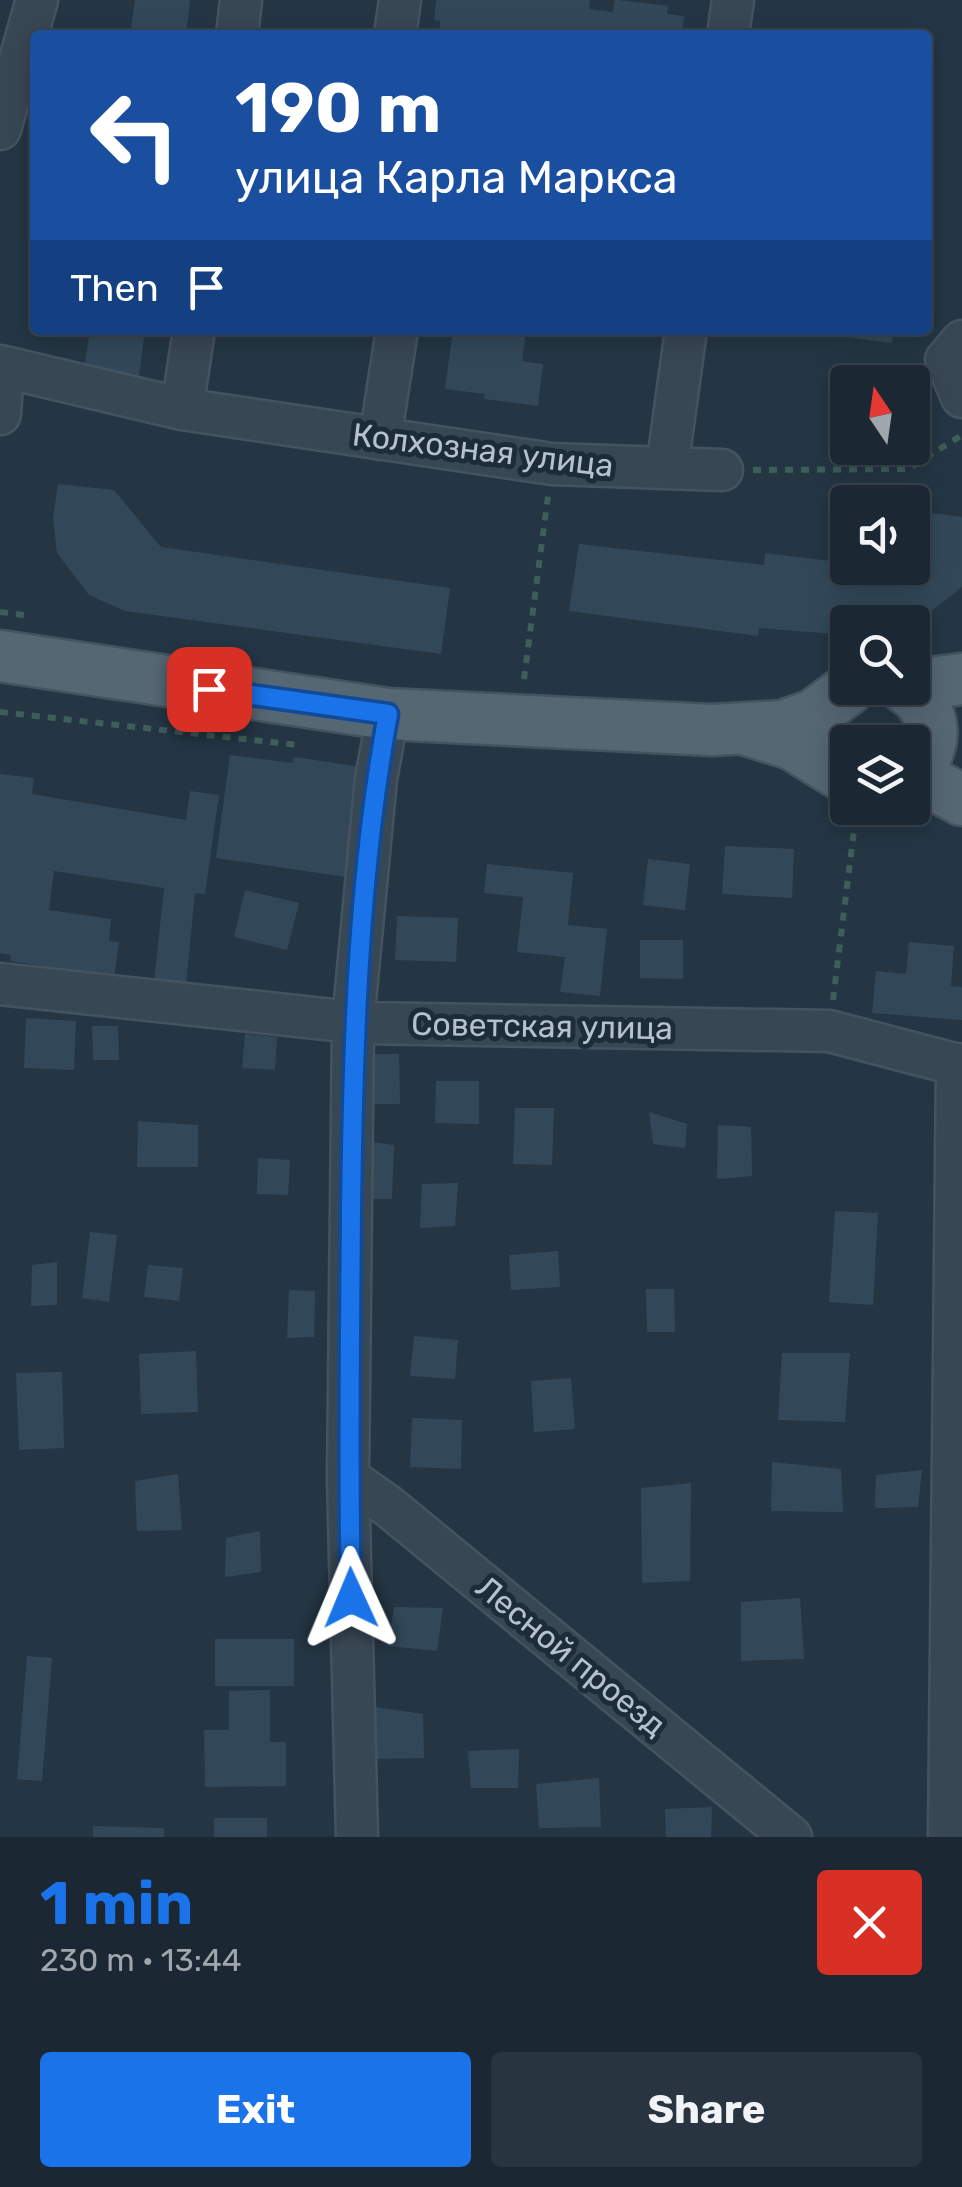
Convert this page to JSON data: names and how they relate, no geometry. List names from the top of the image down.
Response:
{
  "streets": {
    "street": ["Колхозная улица", "Советская улица", "Лесной проезд"]
  },
  "north": "top",
  "page": {
    "turn": ["190 m", "улица Карла Маркса"],
    "then": "Then",
    "heading": ["1 min", "230 m · 13:44"],
    "buttons": ["Exit", "Share"]
  }
}
